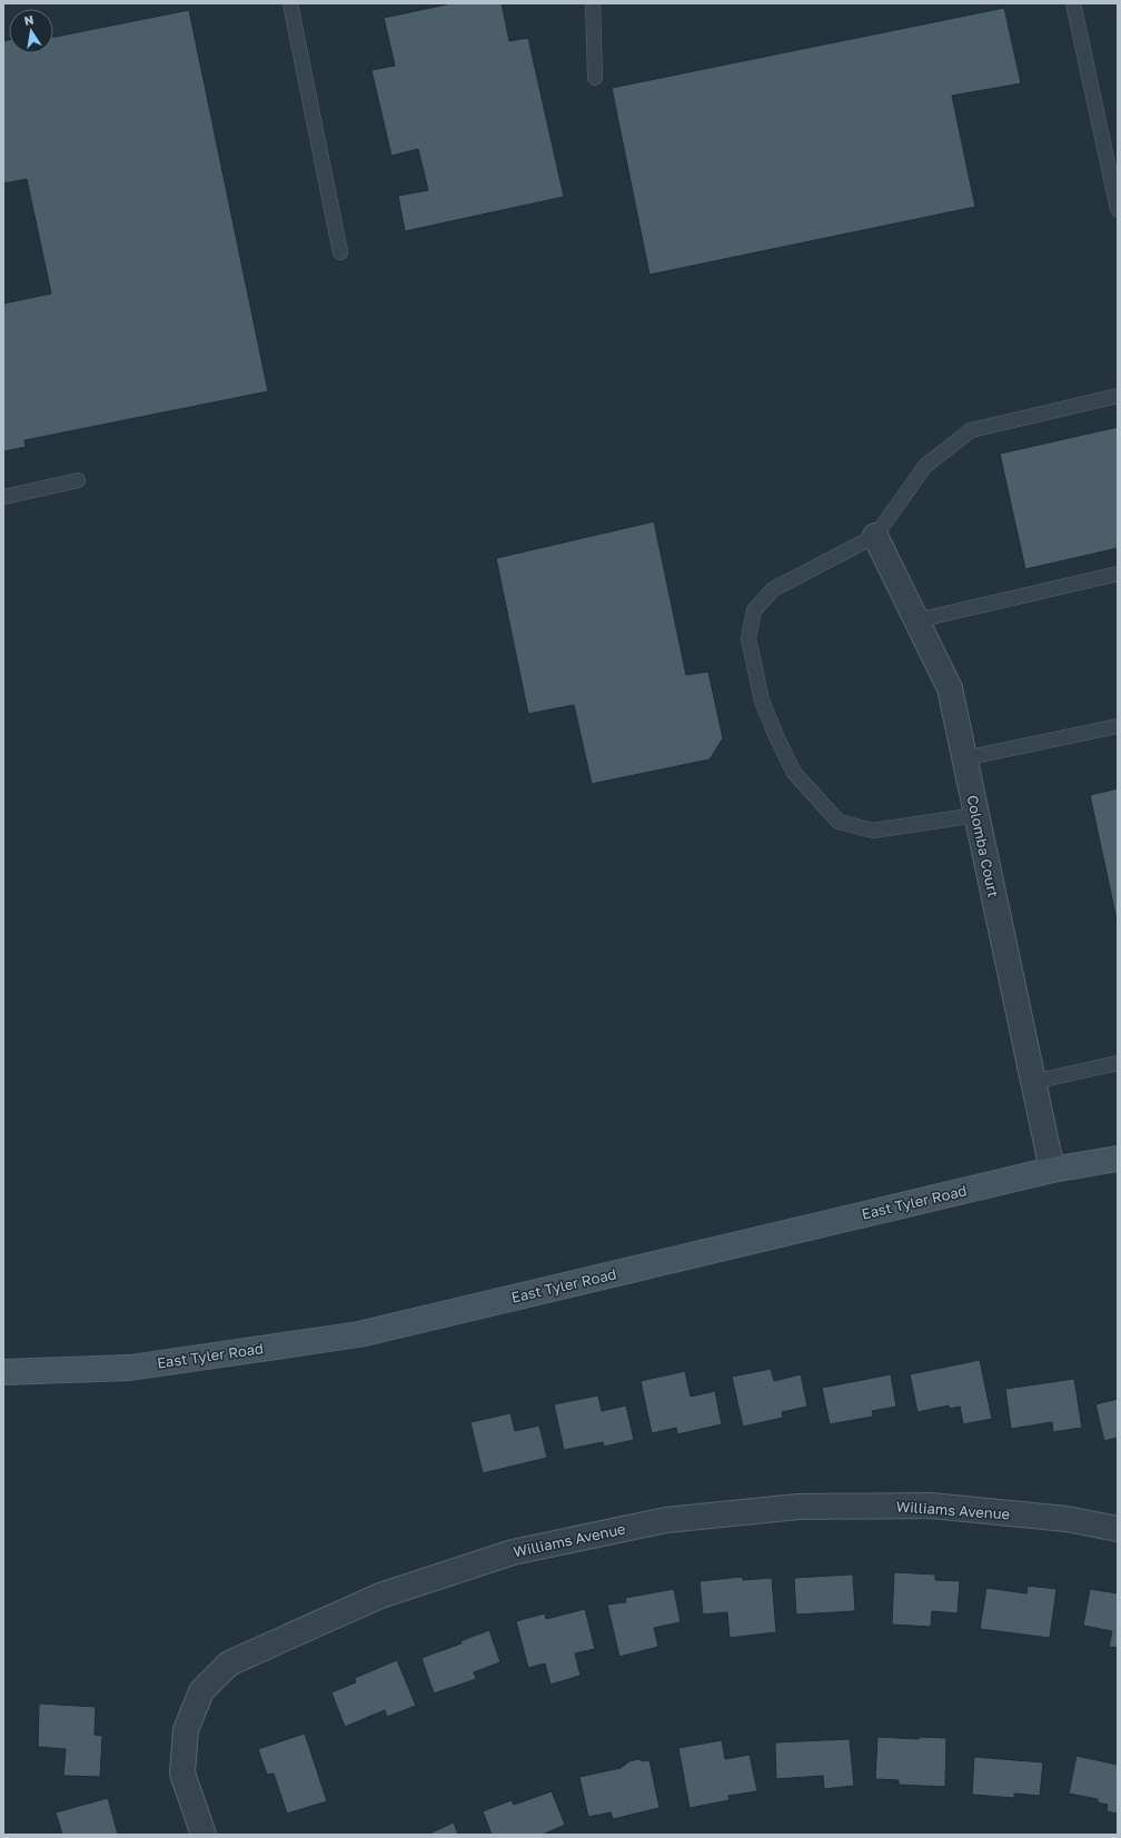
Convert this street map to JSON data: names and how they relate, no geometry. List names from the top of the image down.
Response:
{
  "streets": {
    "street": ["Colomba Court", "East Tyler Road", "Williams Avenue"]
  },
  "crossings": [
    ["Colomba Court", "East Tyler Road"]
  ],
  "north": "top"
}
